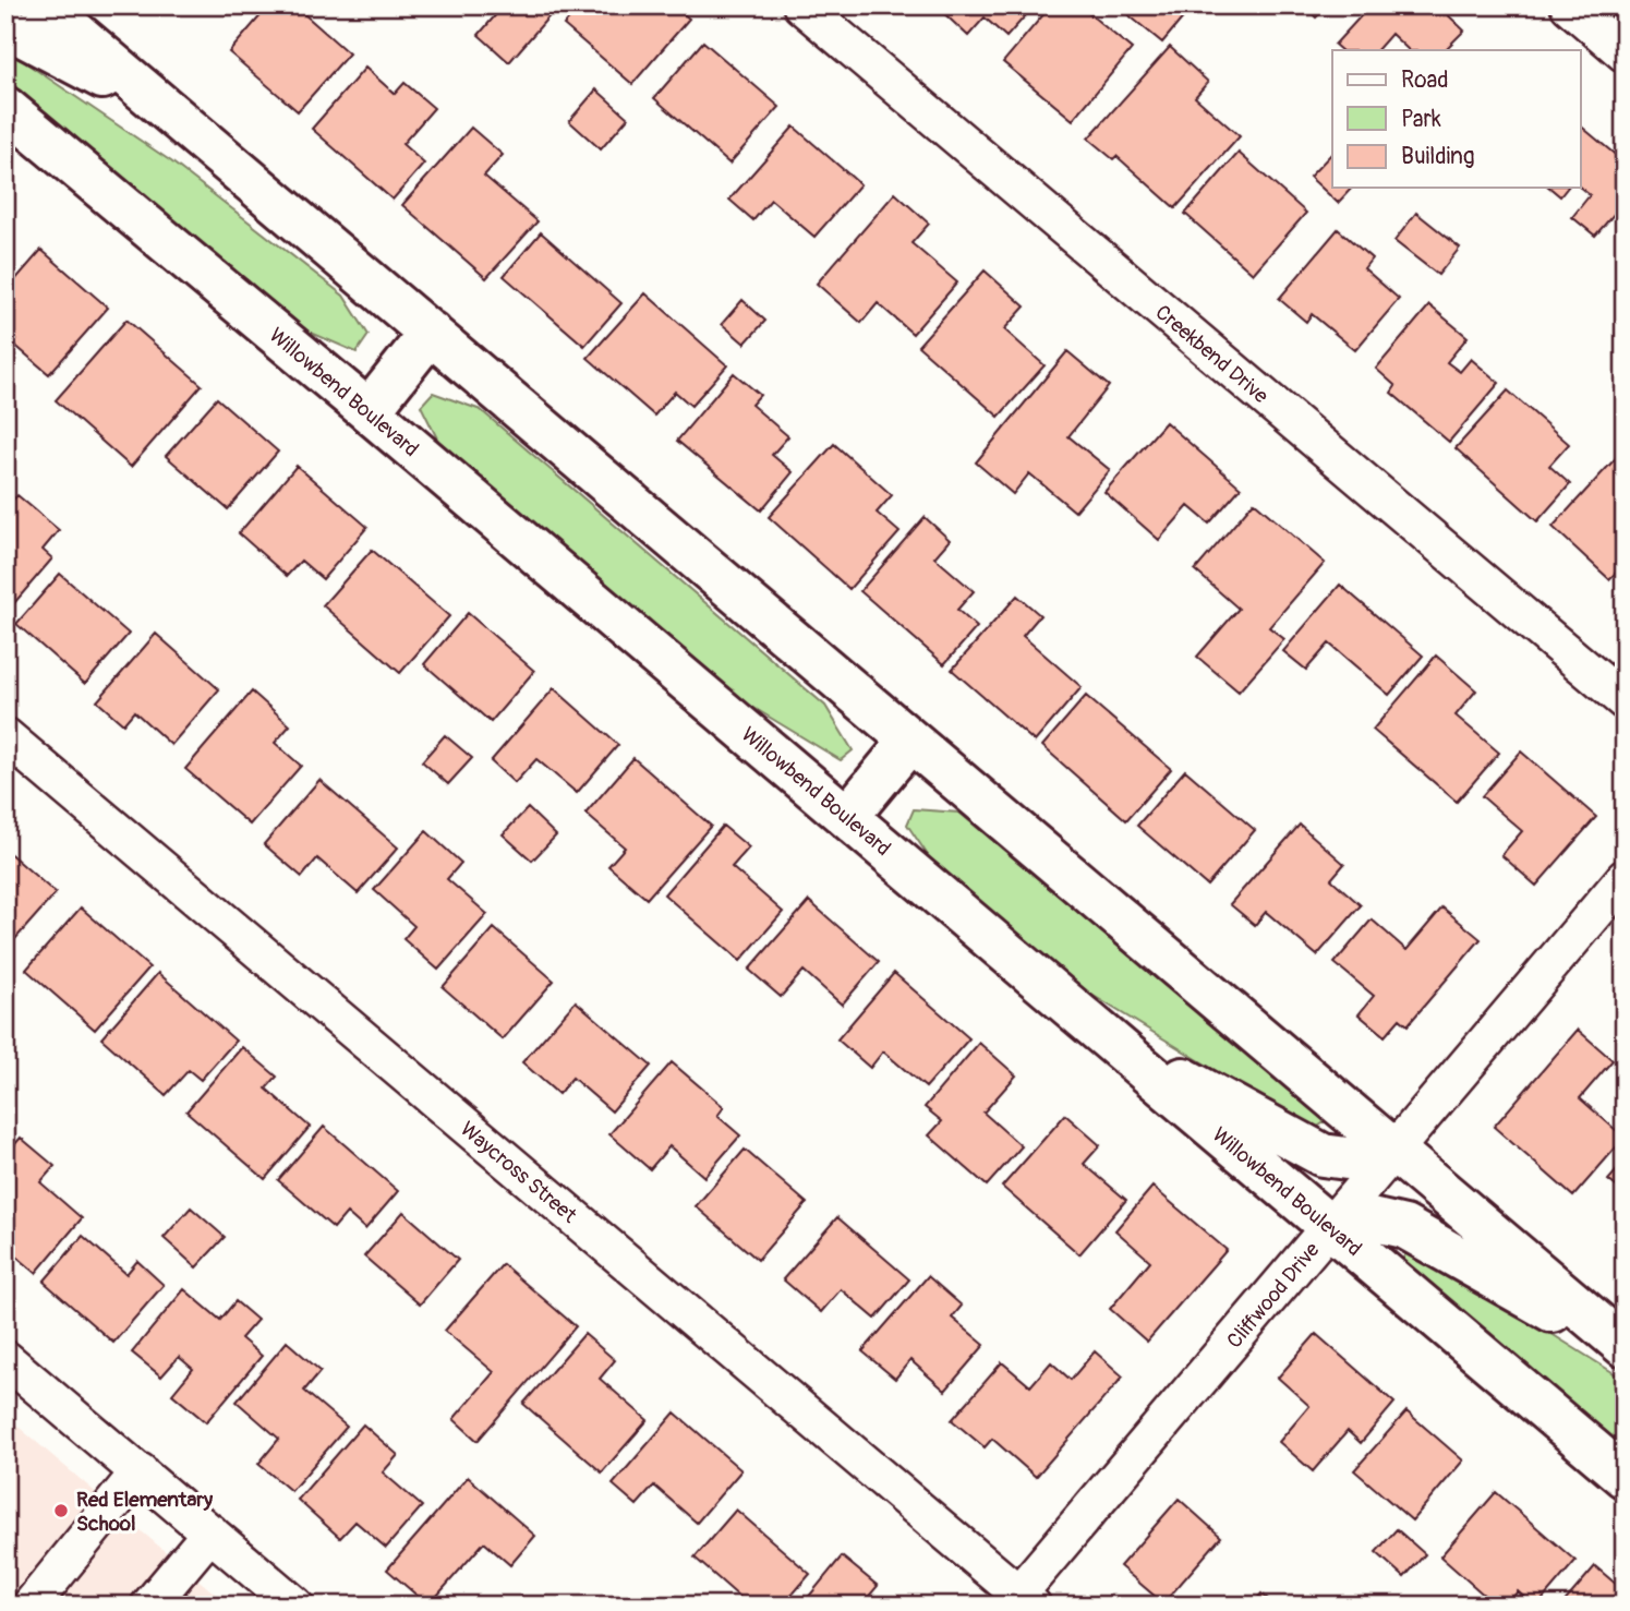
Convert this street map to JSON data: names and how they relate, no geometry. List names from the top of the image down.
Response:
{
  "streets": {
    "main road": ["Willowbend Boulevard"],
    "street": ["Creekbend Drive", "Waycross Street", "Cliffwood Drive"]
  },
  "crossings": [
    ["Willowbend Boulevard", "Cliffwood Drive"],
    ["Waycross Street", "Cliffwood Drive"]
  ],
  "places": ["Red Elementary School"],
  "legend": ["Road", "Park", "Building"]
}
